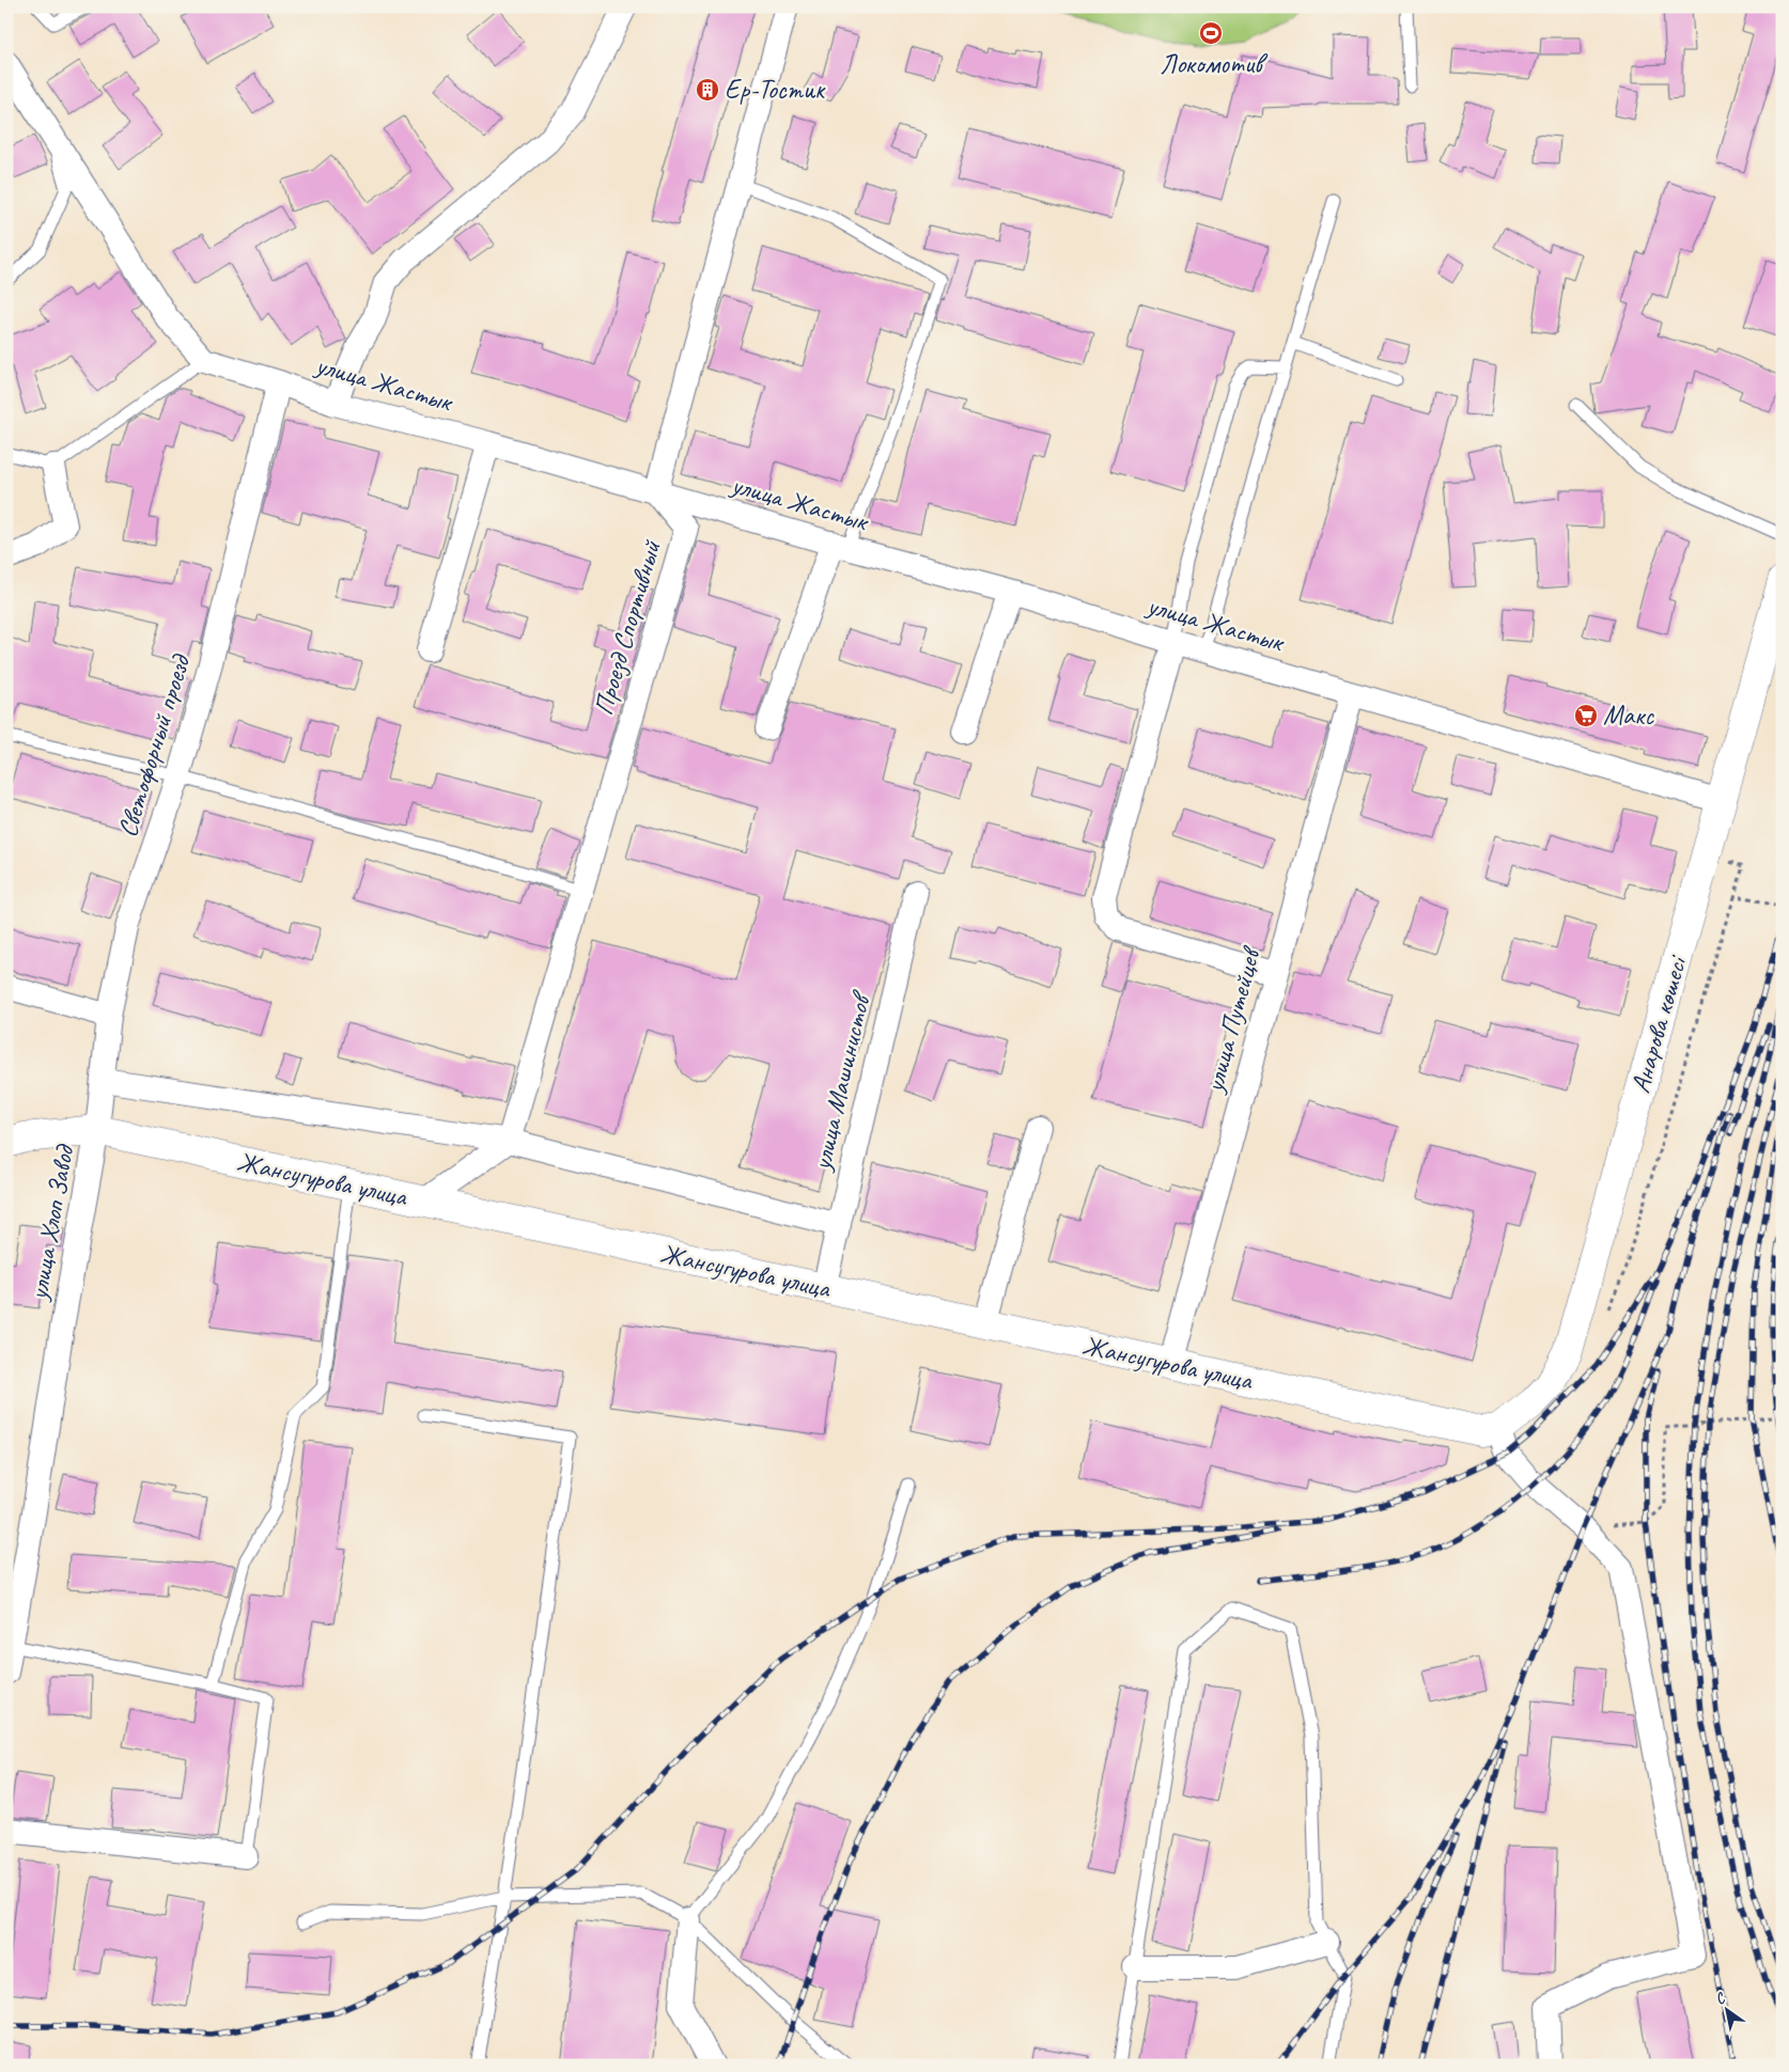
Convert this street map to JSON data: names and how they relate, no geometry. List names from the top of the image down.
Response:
{
  "streets": {
    "street": [
      "улица Жастык",
      "Проезд Спортивный",
      "Светофорный проезд",
      "улица Путейцев",
      "Анарова көшесі",
      "улица Машинистов",
      "Жансугурова улица",
      "улица Хлоп Завод"
    ]
  },
  "crossings": [
    ["улица Жастык", "Проезд Спортивный"],
    ["улица Жастык", "Светофорный проезд"],
    ["улица Жастык", "улица Путейцев"],
    ["улица Жастык", "Анарова көшесі"],
    ["Светофорный проезд", "Жансугурова улица"],
    ["Светофорный проезд", "улица Хлоп Завод"],
    ["улица Путейцев", "Жансугурова улица"],
    ["Анарова көшесі", "Жансугурова улица"],
    ["улица Машинистов", "Жансугурова улица"],
    ["Жансугурова улица", "улица Хлоп Завод"]
  ],
  "places": {
    "sports": ["Локомотив"],
    "building": ["Ер-Тостик"],
    "supermarket": ["Макс"]
  },
  "north": "top left"
}
